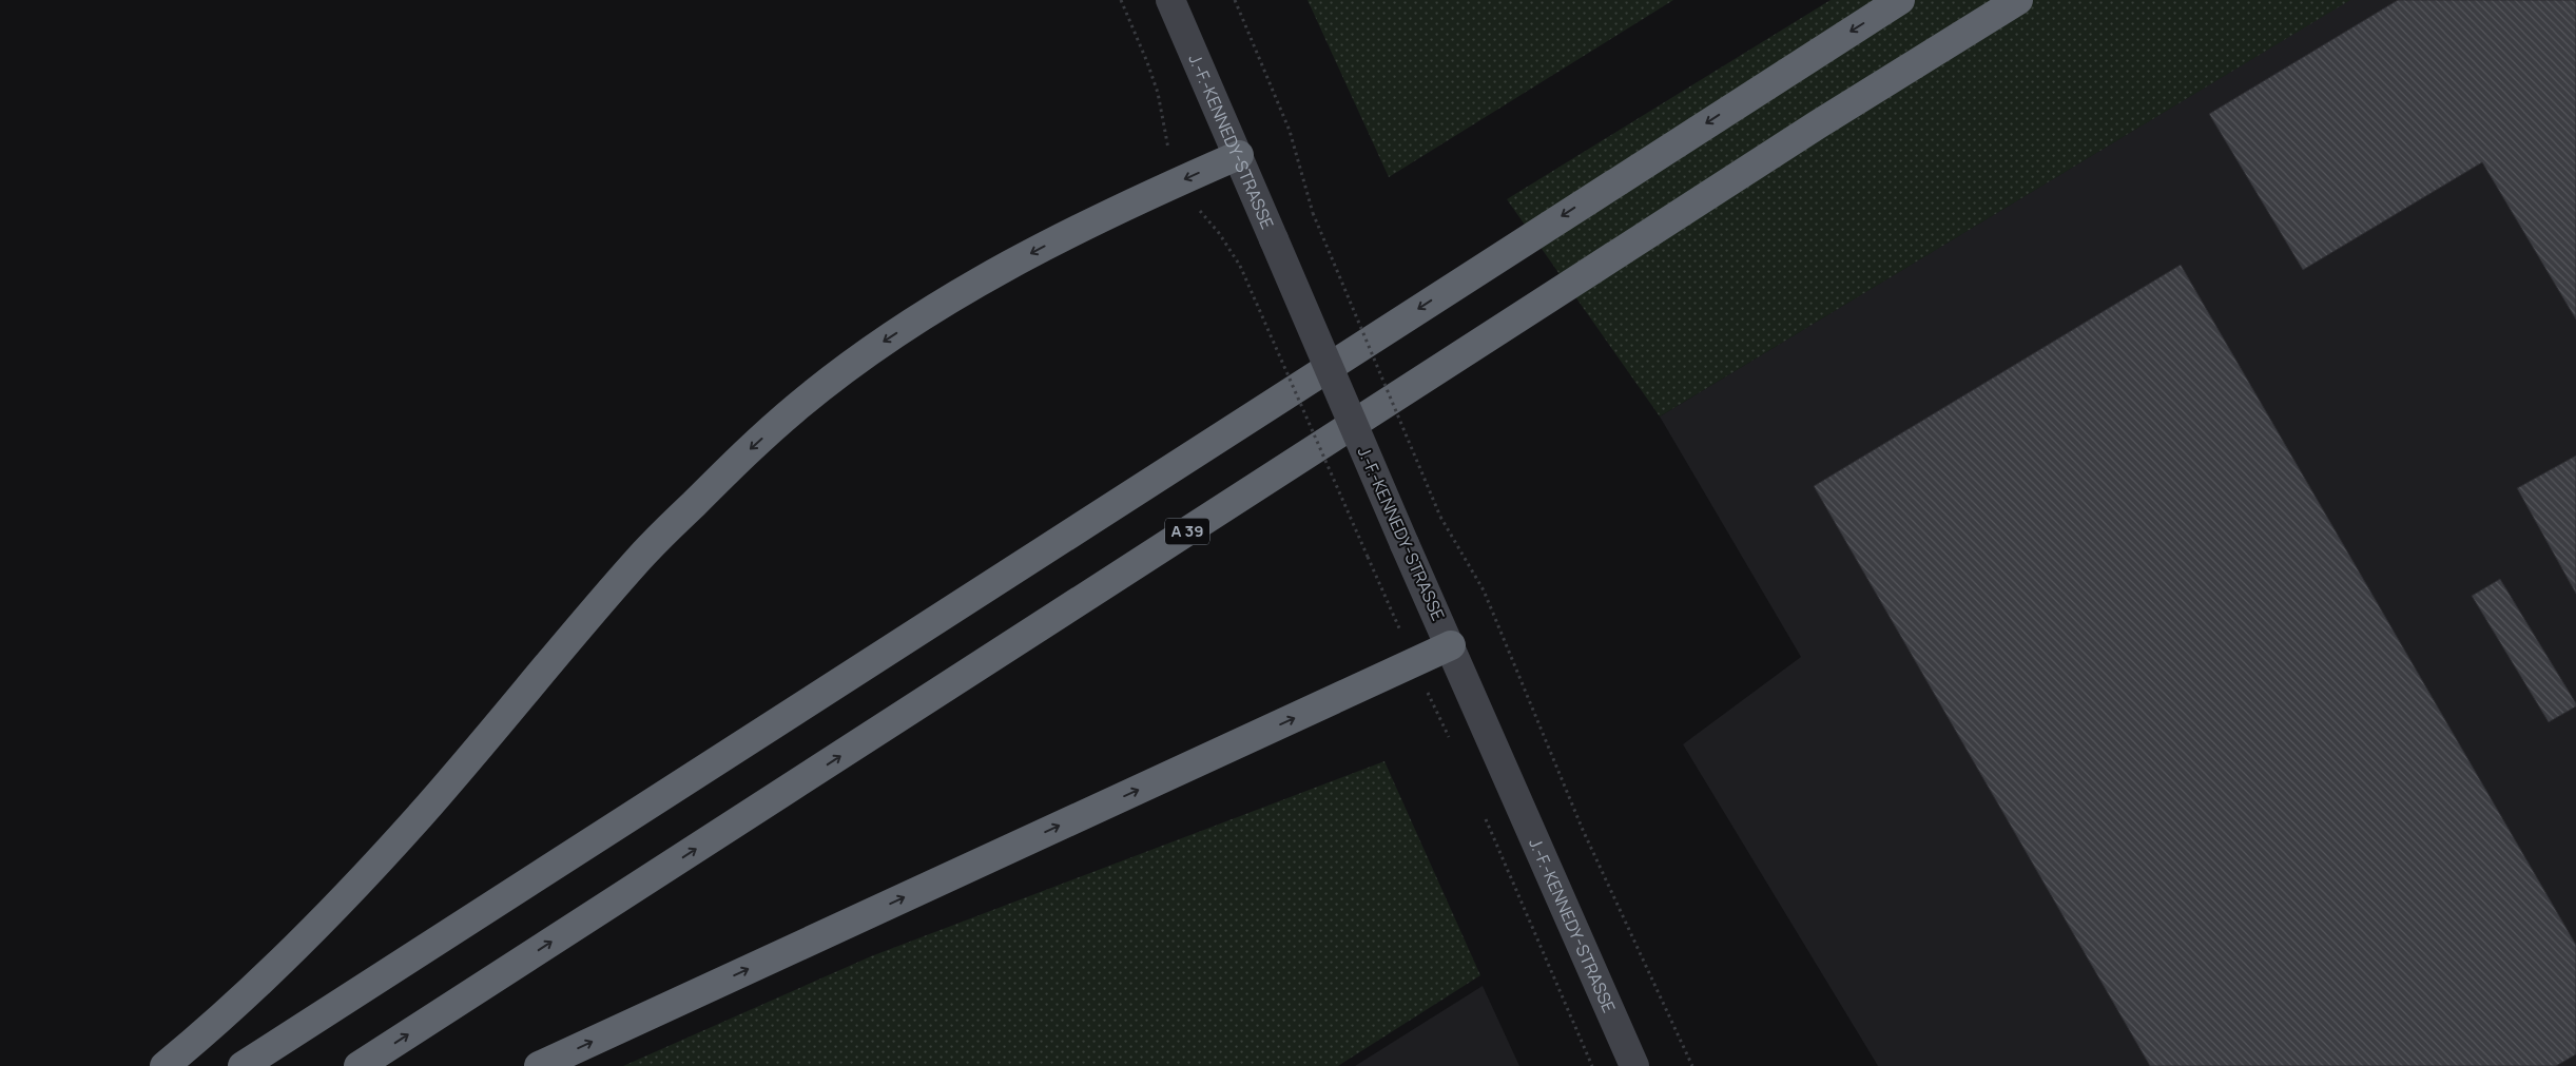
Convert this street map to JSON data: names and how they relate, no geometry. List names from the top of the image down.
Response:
{
  "streets": {
    "highway": ["A 39"],
    "street": ["J.-F.-KENNEDY-STRASSE"]
  }
}
